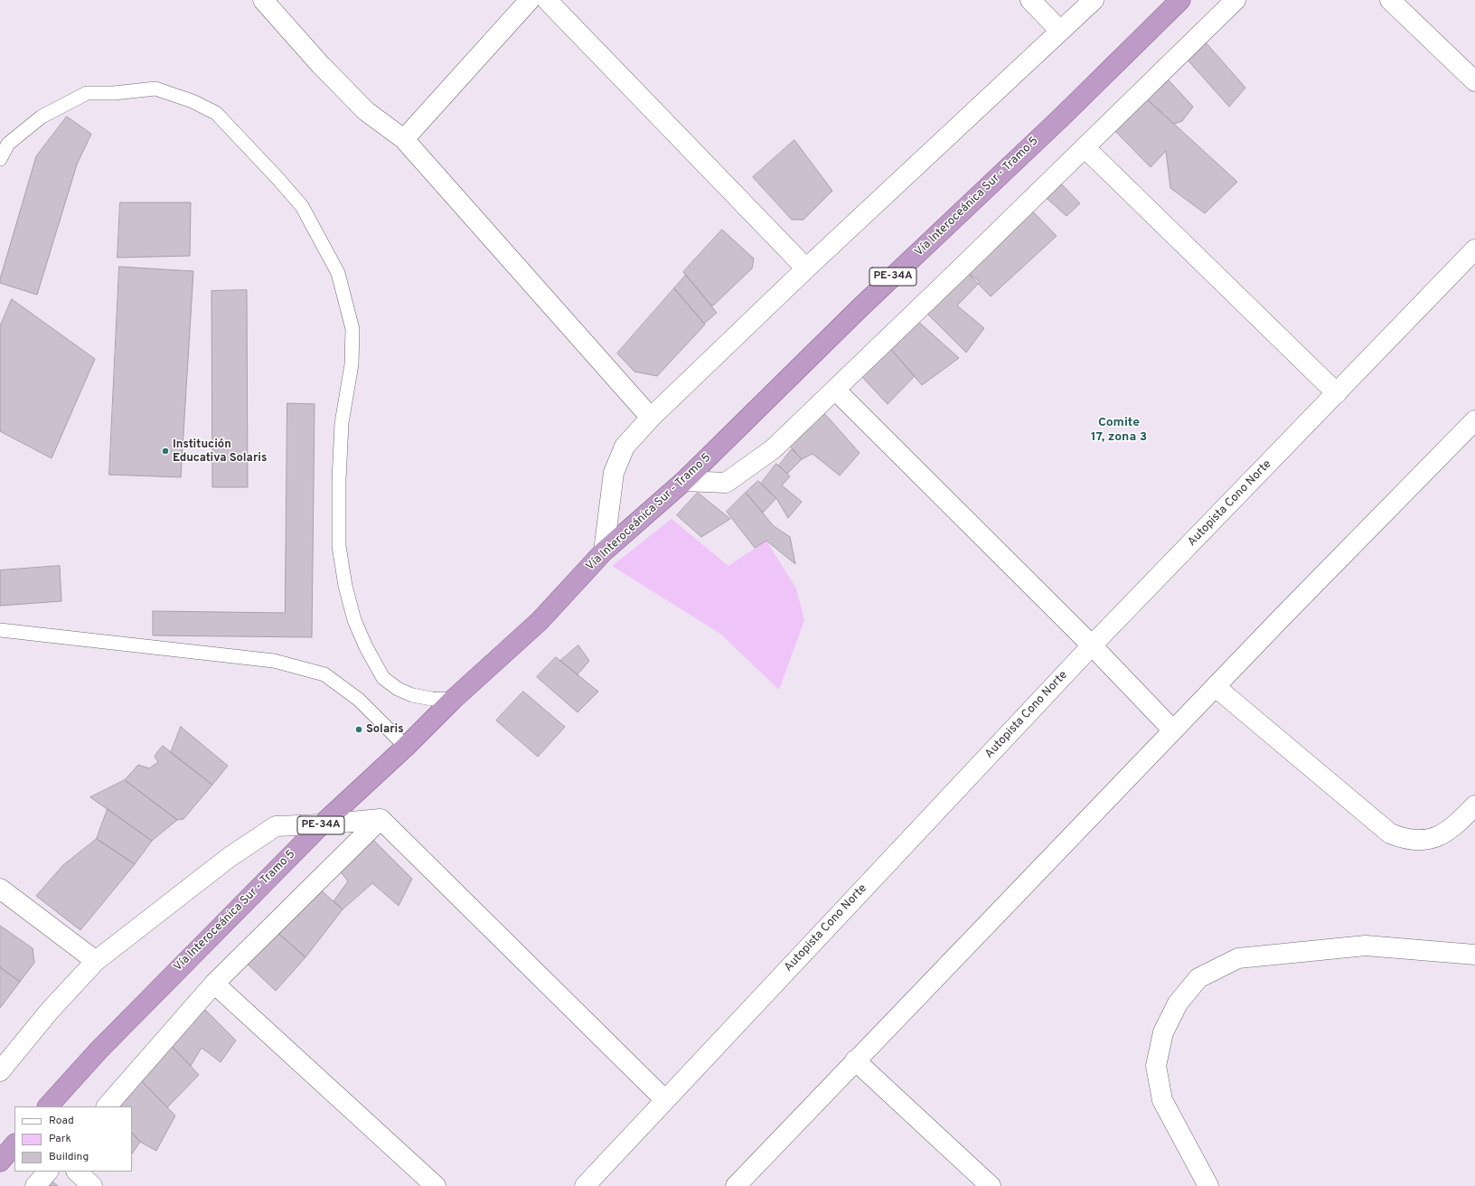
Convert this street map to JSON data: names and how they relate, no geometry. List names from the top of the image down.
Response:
{
  "streets": {
    "highway": ["Vía Interoceánica Sur - Tramo 5", "PE-34A"],
    "street": ["Autopista Cono Norte"]
  },
  "districts": ["Comite 17, zona 3"],
  "places": ["Institución Educativa Solaris", "Solaris"],
  "legend": ["Road", "Park", "Building"]
}
